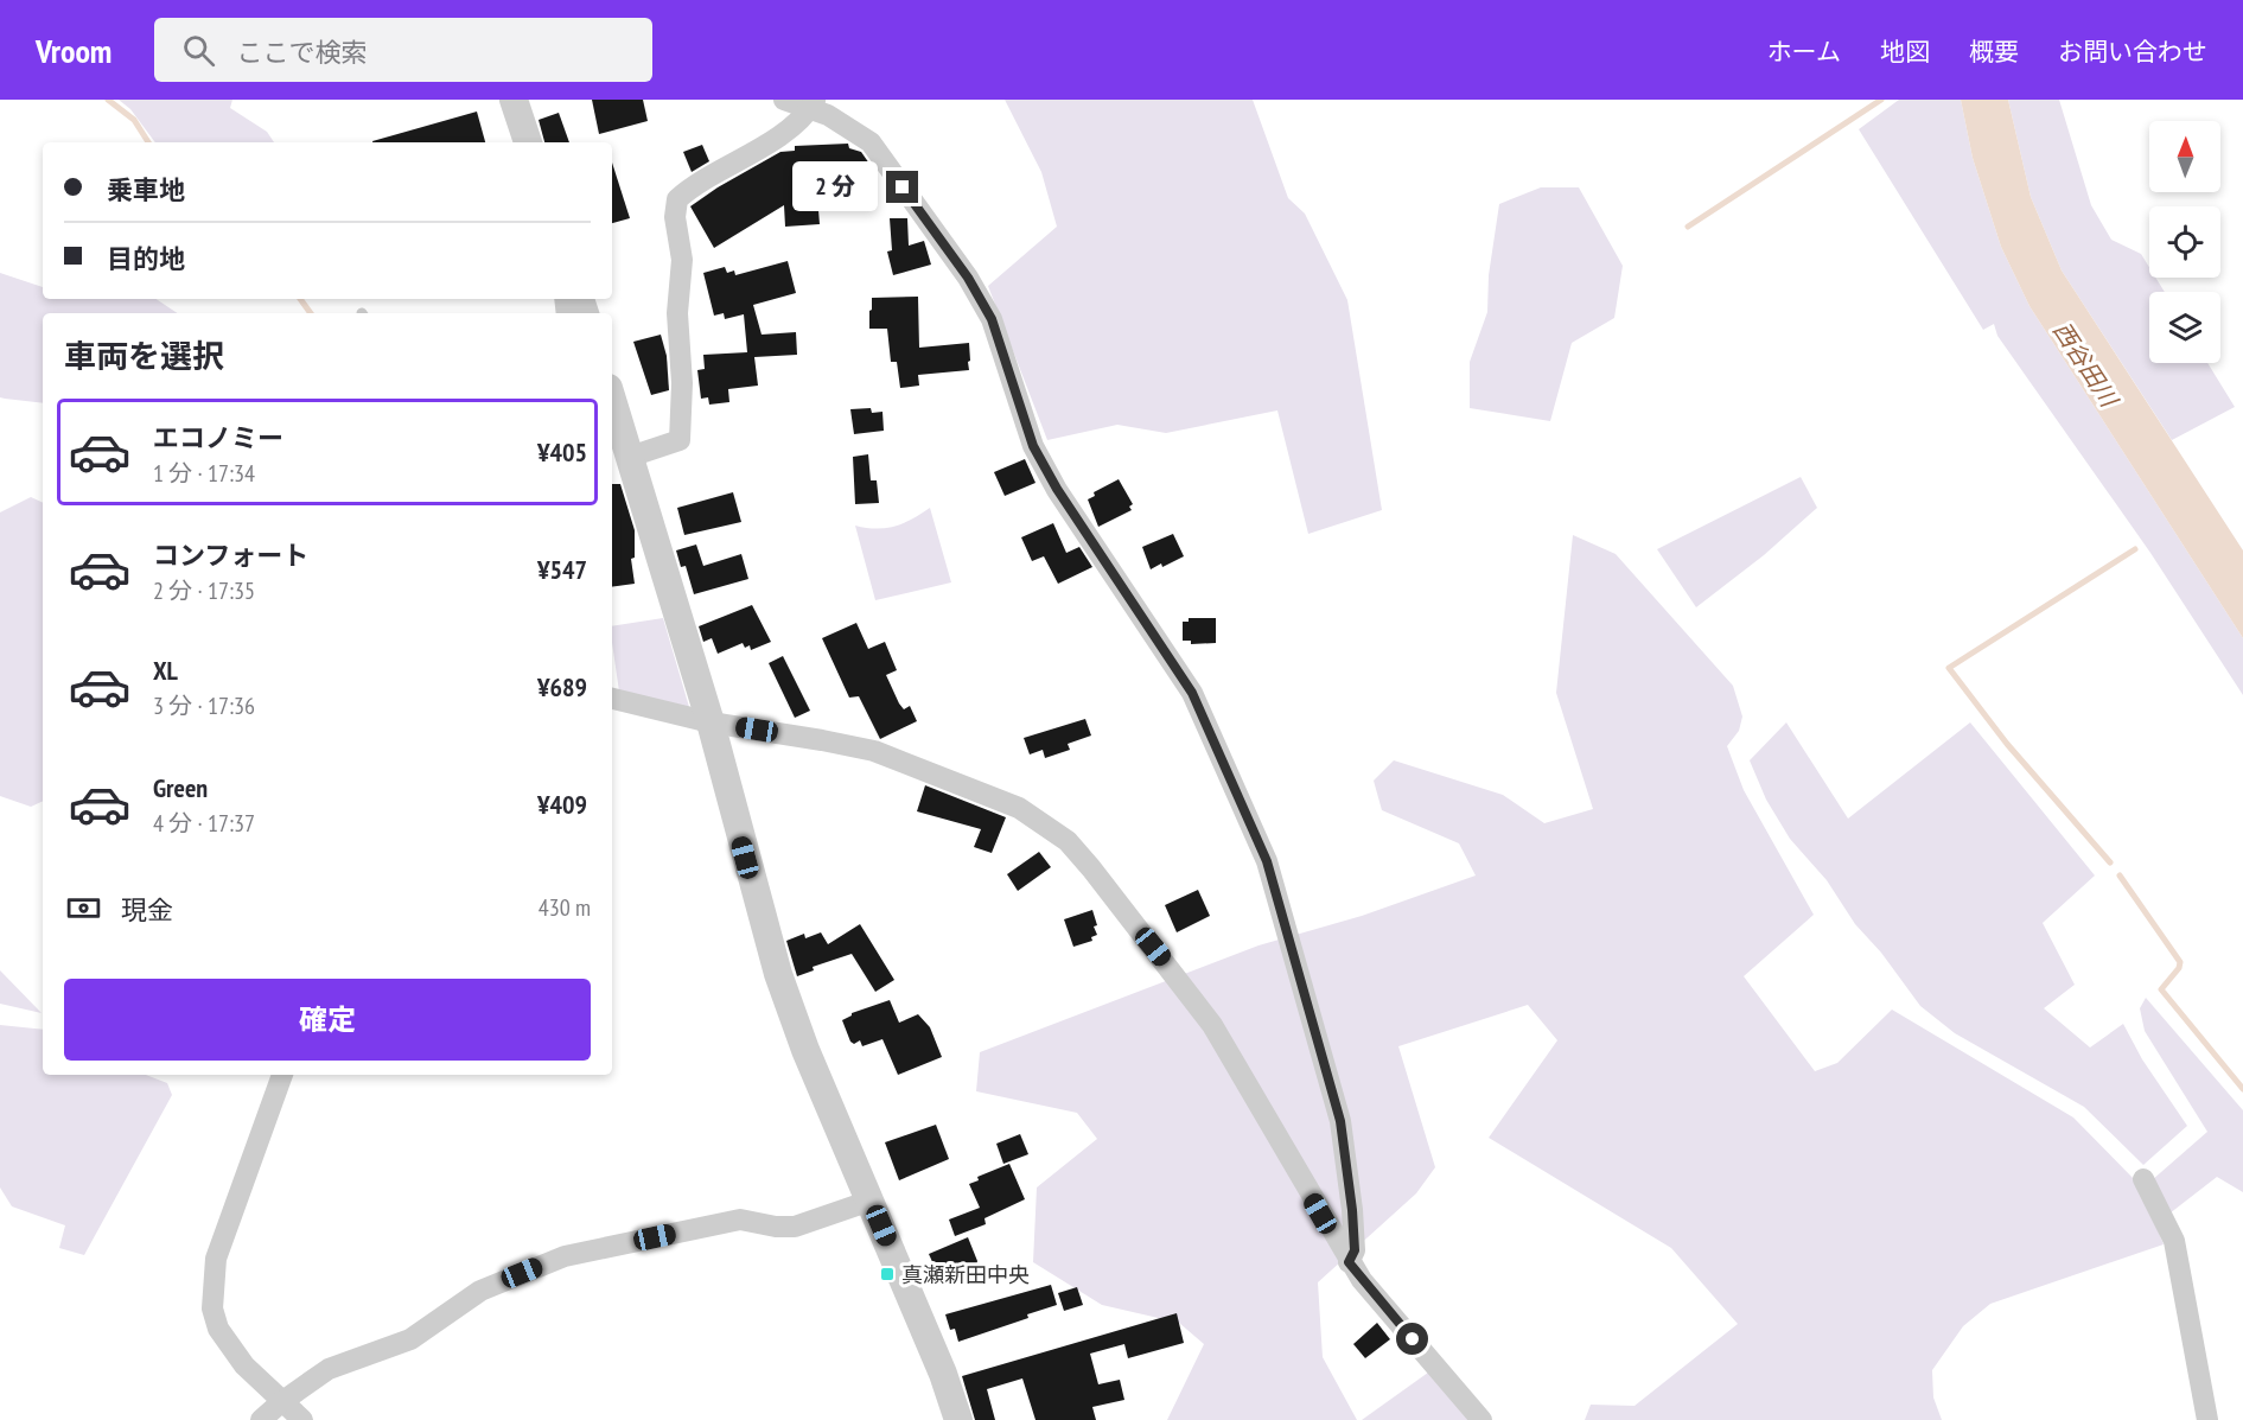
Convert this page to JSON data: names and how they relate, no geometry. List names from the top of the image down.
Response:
{
  "water": ["西谷田川"],
  "places": {
    "transit": ["真瀬新田中央"]
  },
  "north": "top",
  "page": {
    "header": "Vroom",
    "search": "ここで検索",
    "nav": [
      "ホーム",
      "地図",
      "概要",
      "お問い合わせ"
    ],
    "banner": ["乗車地", "目的地"],
    "bubble": "2 分",
    "heading": "車両を選択",
    "list": [
      {
        "name": "エコノミー",
        "note": "1 分 · 17:34",
        "value": "¥405"
      },
      {
        "name": "コンフォート",
        "note": "2 分 · 17:35",
        "value": "¥547"
      },
      {
        "name": "XL",
        "note": "3 分 · 17:36",
        "value": "¥689"
      },
      {
        "name": "Green",
        "note": "4 分 · 17:37",
        "value": "¥409"
      }
    ],
    "pay": ["現金", "430 m"],
    "buttons": "確定"
  }
}
